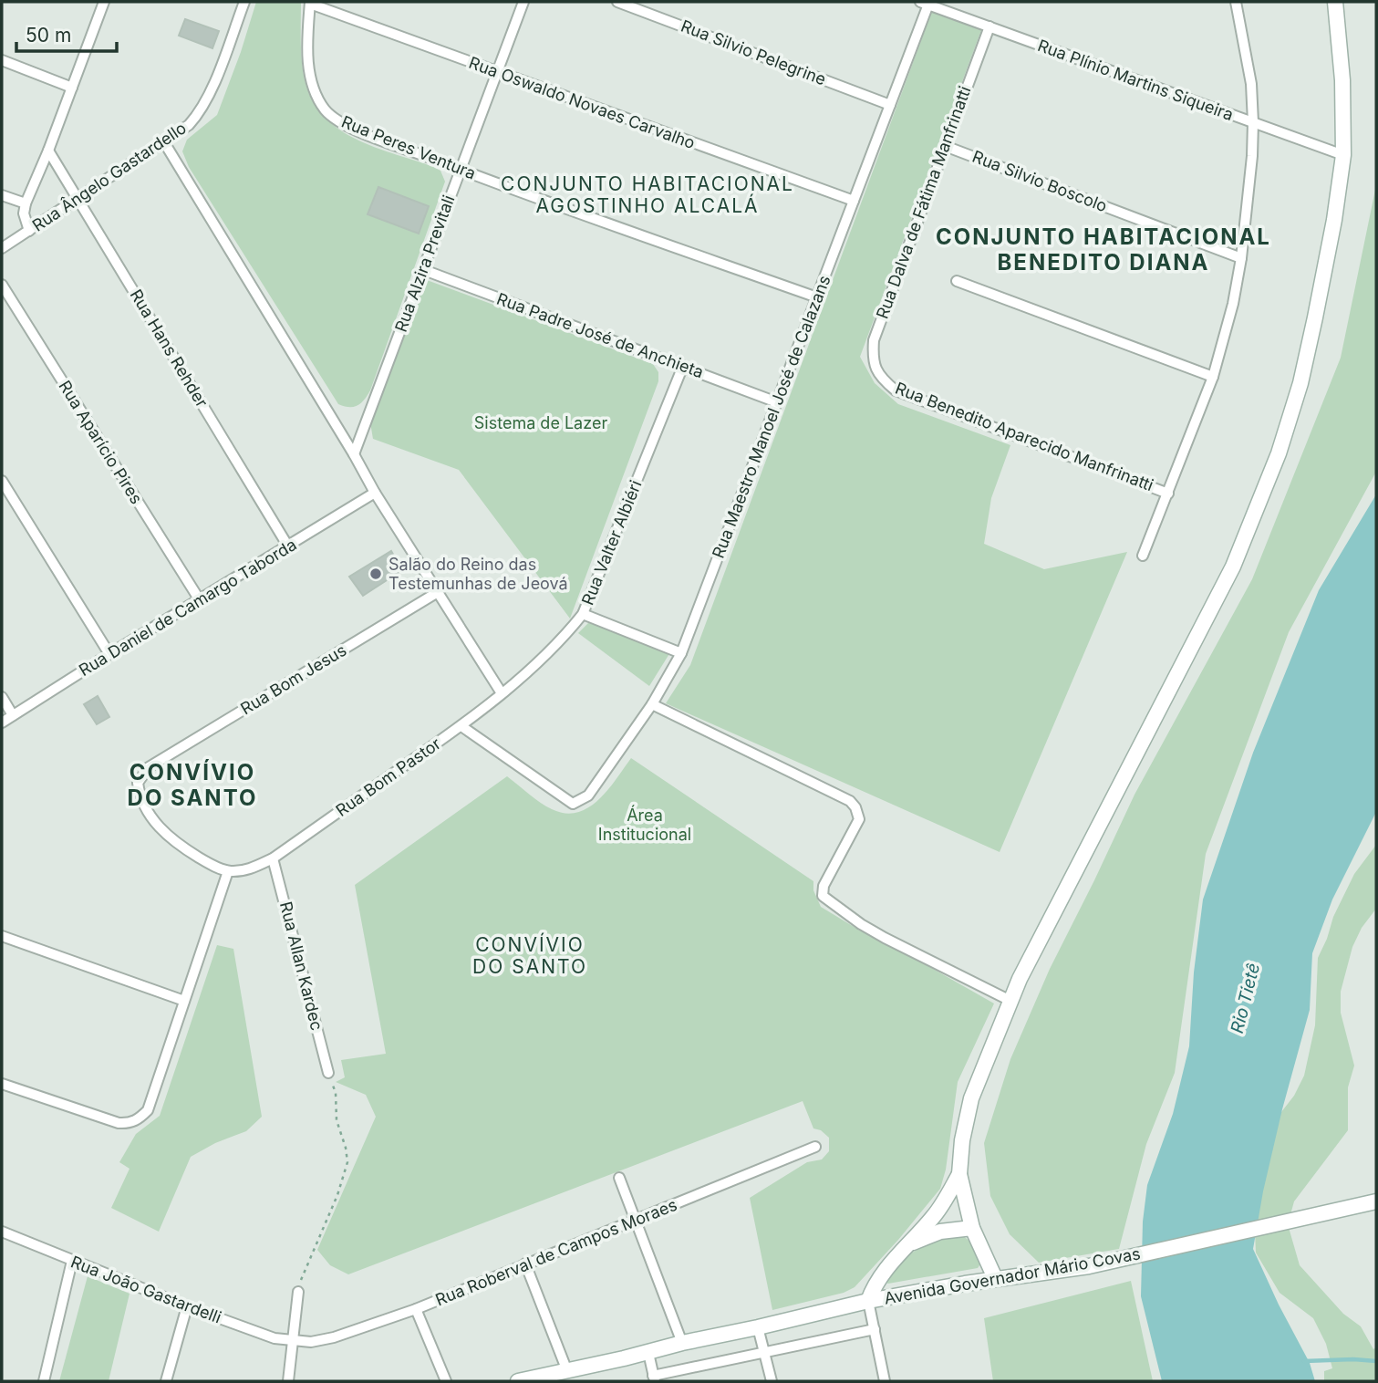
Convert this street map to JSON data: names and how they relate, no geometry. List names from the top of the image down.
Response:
{
  "streets": {
    "street": [
      "Rua Silvio Pelegrine",
      "Rua Plínio Martins Siqueira",
      "Rua Oswaldo Novaes Carvalho",
      "Rua Peres Ventura",
      "Rua Ângelo Gastardello",
      "Rua Silvio Boscolo",
      "Rua Dalva de Fátima Manfrinatti",
      "Rua Alzira Previtali",
      "Rua Padre José de Anchieta",
      "Rua Hans Rehder",
      "Rua Maestro Manoel José de Calazans",
      "Rua Benedito Aparecido Manfrinatti",
      "Rua Aparício Pires",
      "Rua Valter Albiéri",
      "Rua Daniel de Camargo Taborda",
      "Rua Bom Jesus",
      "Rua Bom Pastor",
      "Rua Allan Kardec",
      "Rua Roberval de Campos Moraes",
      "Avenida Governador Mário Covas",
      "Rua João Gastardelli"
    ]
  },
  "crossings": [
    ["Rua Silvio Pelegrine", "Rua Maestro Manoel José de Calazans"],
    ["Rua Plínio Martins Siqueira", "Rua Dalva de Fátima Manfrinatti"],
    ["Rua Plínio Martins Siqueira", "Rua Maestro Manoel José de Calazans"],
    ["Rua Oswaldo Novaes Carvalho", "Rua Peres Ventura"],
    ["Rua Oswaldo Novaes Carvalho", "Rua Alzira Previtali"],
    ["Rua Oswaldo Novaes Carvalho", "Rua Maestro Manoel José de Calazans"],
    ["Rua Peres Ventura", "Rua Alzira Previtali"],
    ["Rua Peres Ventura", "Rua Maestro Manoel José de Calazans"],
    ["Rua Ângelo Gastardello", "Rua Hans Rehder"],
    ["Rua Silvio Boscolo", "Rua Dalva de Fátima Manfrinatti"],
    ["Rua Dalva de Fátima Manfrinatti", "Rua Benedito Aparecido Manfrinatti"],
    ["Rua Alzira Previtali", "Rua Padre José de Anchieta"],
    ["Rua Padre José de Anchieta", "Rua Maestro Manoel José de Calazans"],
    ["Rua Padre José de Anchieta", "Rua Valter Albiéri"],
    ["Rua Hans Rehder", "Rua Daniel de Camargo Taborda"],
    ["Rua Maestro Manoel José de Calazans", "Rua Bom Pastor"],
    ["Rua Aparício Pires", "Rua Daniel de Camargo Taborda"],
    ["Rua Valter Albiéri", "Rua Bom Pastor"],
    ["Rua Bom Jesus", "Rua Bom Pastor"],
    ["Rua Bom Pastor", "Rua Allan Kardec"],
    ["Rua Roberval de Campos Moraes", "Rua João Gastardelli"]
  ],
  "districts": [
    "CONJUNTO HABITACIONAL AGOSTINHO ALCALÁ",
    "CONJUNTO HABITACIONAL BENEDITO DIANA",
    "CONVÍVIO DO SANTO",
    "CONVÍVIO DO SANTO"
  ],
  "water": ["Rio Tietê"],
  "parks": ["Sistema de Lazer", "Área Institucional"],
  "places": ["Salão do Reino das Testemunhas de Jeová"],
  "scale_bar": "50 m"
}
